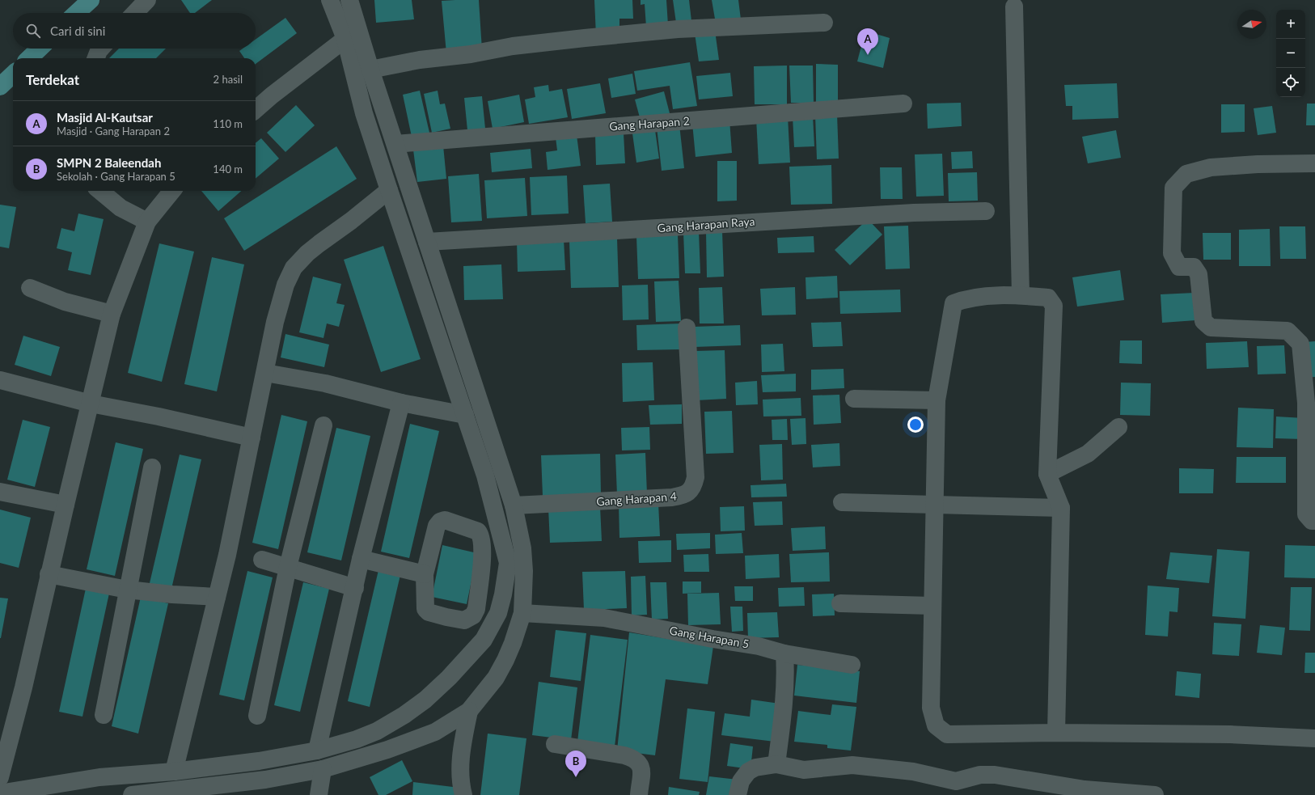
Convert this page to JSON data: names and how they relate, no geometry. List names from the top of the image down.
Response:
{
  "streets": {
    "street": [
      "Gang Harapan 2",
      "Gang Harapan Raya",
      "Gang Harapan 4",
      "Gang Harapan 5"
    ]
  },
  "north": "right",
  "page": {
    "map_buttons": ["+", "−"],
    "search": "Cari di sini",
    "pins": ["A", "B"],
    "heading": ["Terdekat", "2 hasil"],
    "list": [
      {
        "mark": "A",
        "name": "Masjid Al-Kautsar",
        "note": "Masjid · Gang Harapan 2",
        "value": "110 m"
      },
      {
        "mark": "B",
        "name": "SMPN 2 Baleendah",
        "note": "Sekolah · Gang Harapan 5",
        "value": "140 m"
      }
    ]
  }
}
